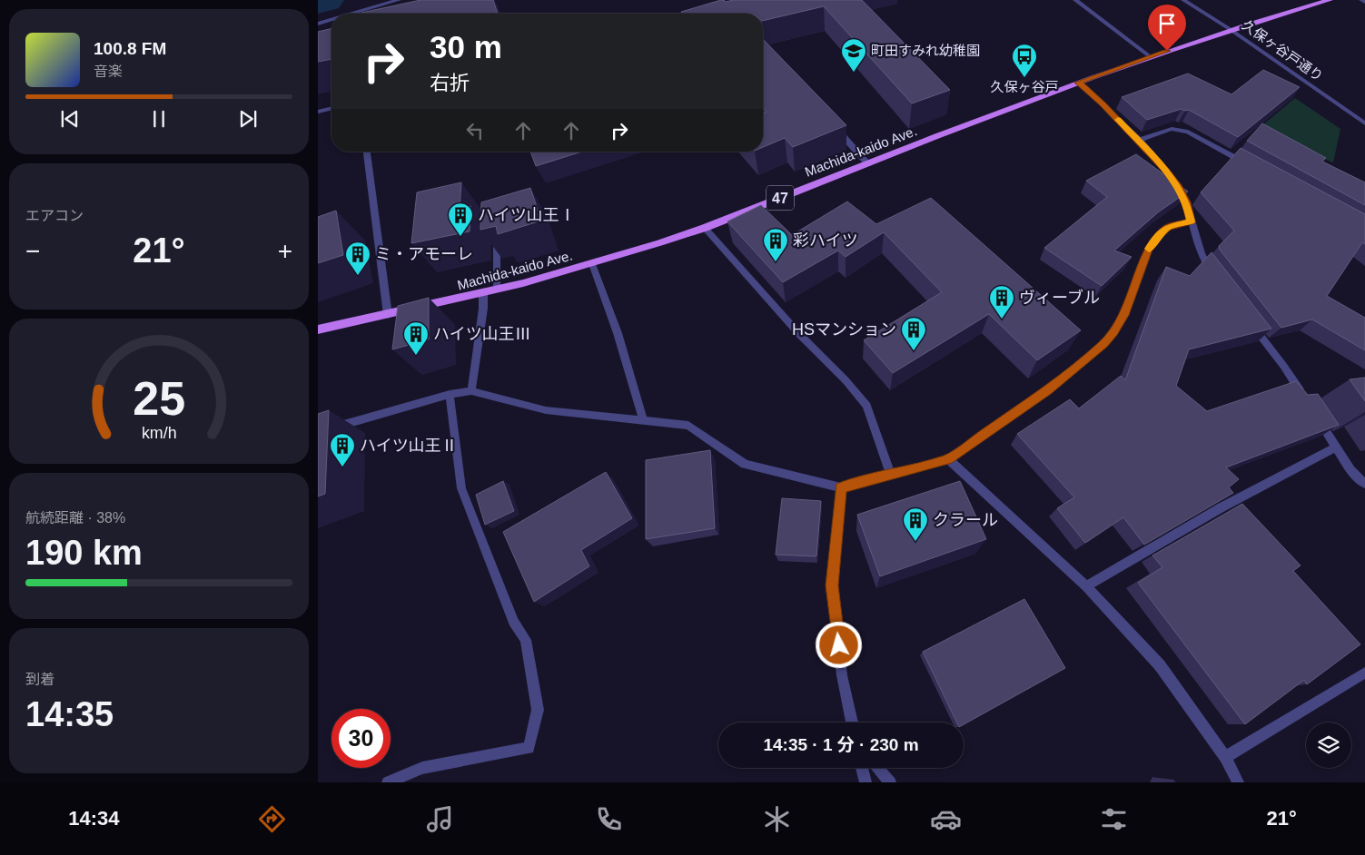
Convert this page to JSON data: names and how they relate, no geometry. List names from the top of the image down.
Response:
{
  "streets": {
    "main road": ["Machida-kaido Ave.", "47"],
    "street": ["久保ヶ谷戸通り"]
  },
  "crossings": [
    ["久保ヶ谷戸通り", "Machida-kaido Ave."]
  ],
  "places": {
    "school or university": ["町田すみれ幼稚園"],
    "bus stop": ["久保ヶ谷戸"],
    "building": [
      "ハイツ山王Ⅰ",
      "彩ハイツ",
      "ミ・アモーレ",
      "ヴィーブル",
      "HSマンション",
      "ハイツ山王Ⅲ",
      "ハイツ山王Ⅱ",
      "クラール"
    ]
  },
  "page": {
    "turn": ["30 m", "右折"],
    "song": ["100.8 FM", "音楽"],
    "tile": [
      "エアコン",
      ["航続距離 · 38%", "190 km"],
      ["到着", "14:35"]
    ],
    "heat": ["−", "21°", "+"],
    "limit": "30",
    "trip": "14:35 · 1 分 · 230 m",
    "tabs": ["14:34", "21°"],
    "gauge": ["25", "km/h"]
  }
}
